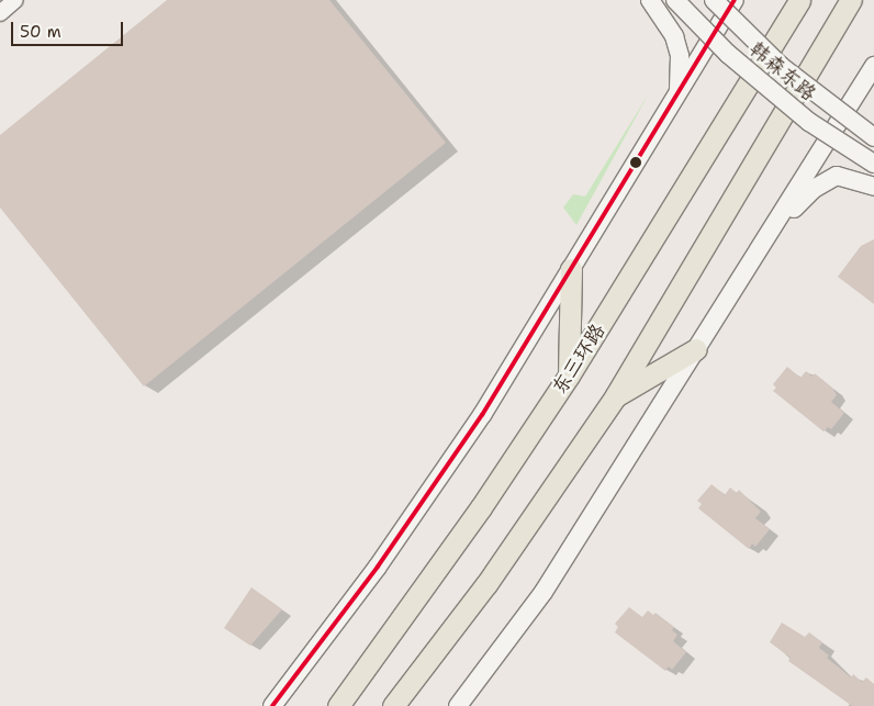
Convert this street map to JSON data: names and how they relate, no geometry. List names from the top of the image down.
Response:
{
  "streets": {
    "highway": ["东三环路"],
    "main road": ["韩森东路"]
  },
  "scale_bar": "50 m"
}
